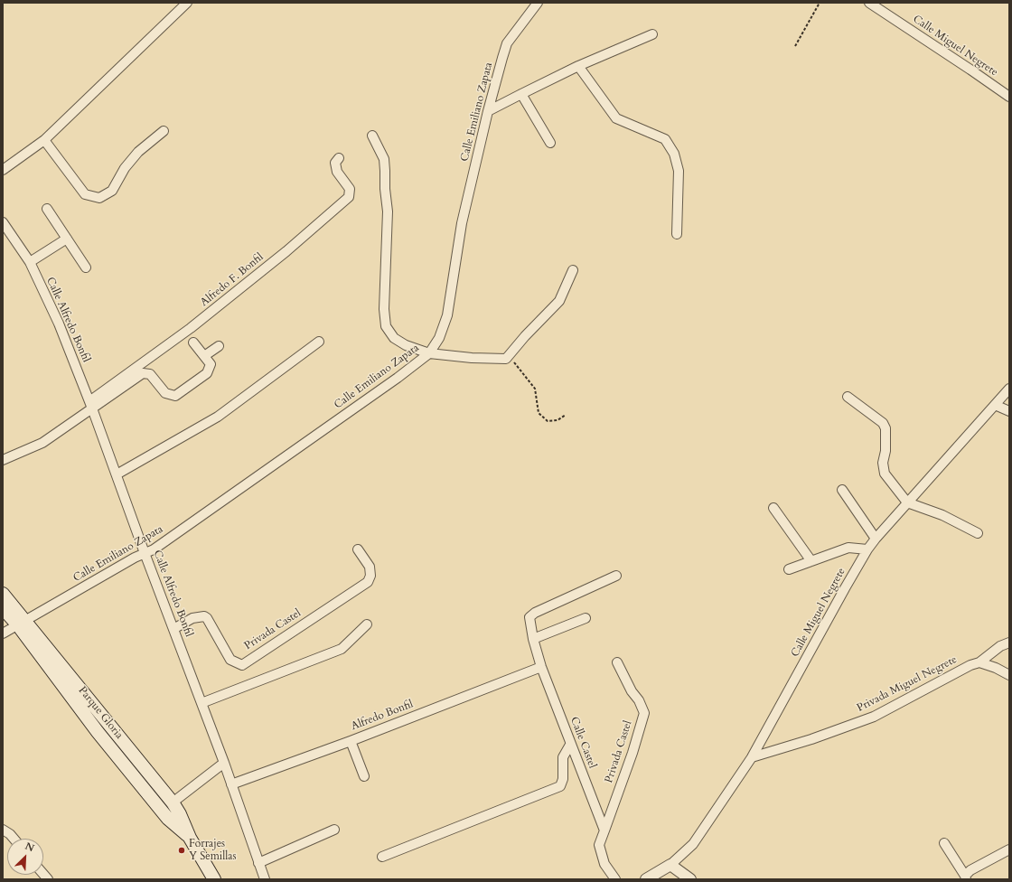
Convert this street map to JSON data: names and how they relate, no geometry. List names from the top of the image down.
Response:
{
  "streets": {
    "main road": ["Parque Gloria"],
    "street": [
      "Calle Miguel Negrete",
      "Calle Emiliano Zapata",
      "Alfredo F. Bonfil",
      "Calle Alfredo Bonfil",
      "Privada Castel",
      "Privada Miguel Negrete",
      "Alfredo Bonfil",
      "Calle Castel"
    ]
  },
  "crossings": [
    ["Calle Miguel Negrete", "Privada Miguel Negrete"],
    ["Calle Emiliano Zapata", "Calle Alfredo Bonfil"],
    ["Calle Emiliano Zapata", "Parque Gloria"],
    ["Alfredo F. Bonfil", "Calle Alfredo Bonfil"],
    ["Calle Alfredo Bonfil", "Privada Castel"],
    ["Calle Alfredo Bonfil", "Alfredo Bonfil"],
    ["Privada Castel", "Calle Castel"],
    ["Alfredo Bonfil", "Calle Castel"]
  ],
  "places": ["Forrajes Y Semillas"],
  "north": "top right"
}
